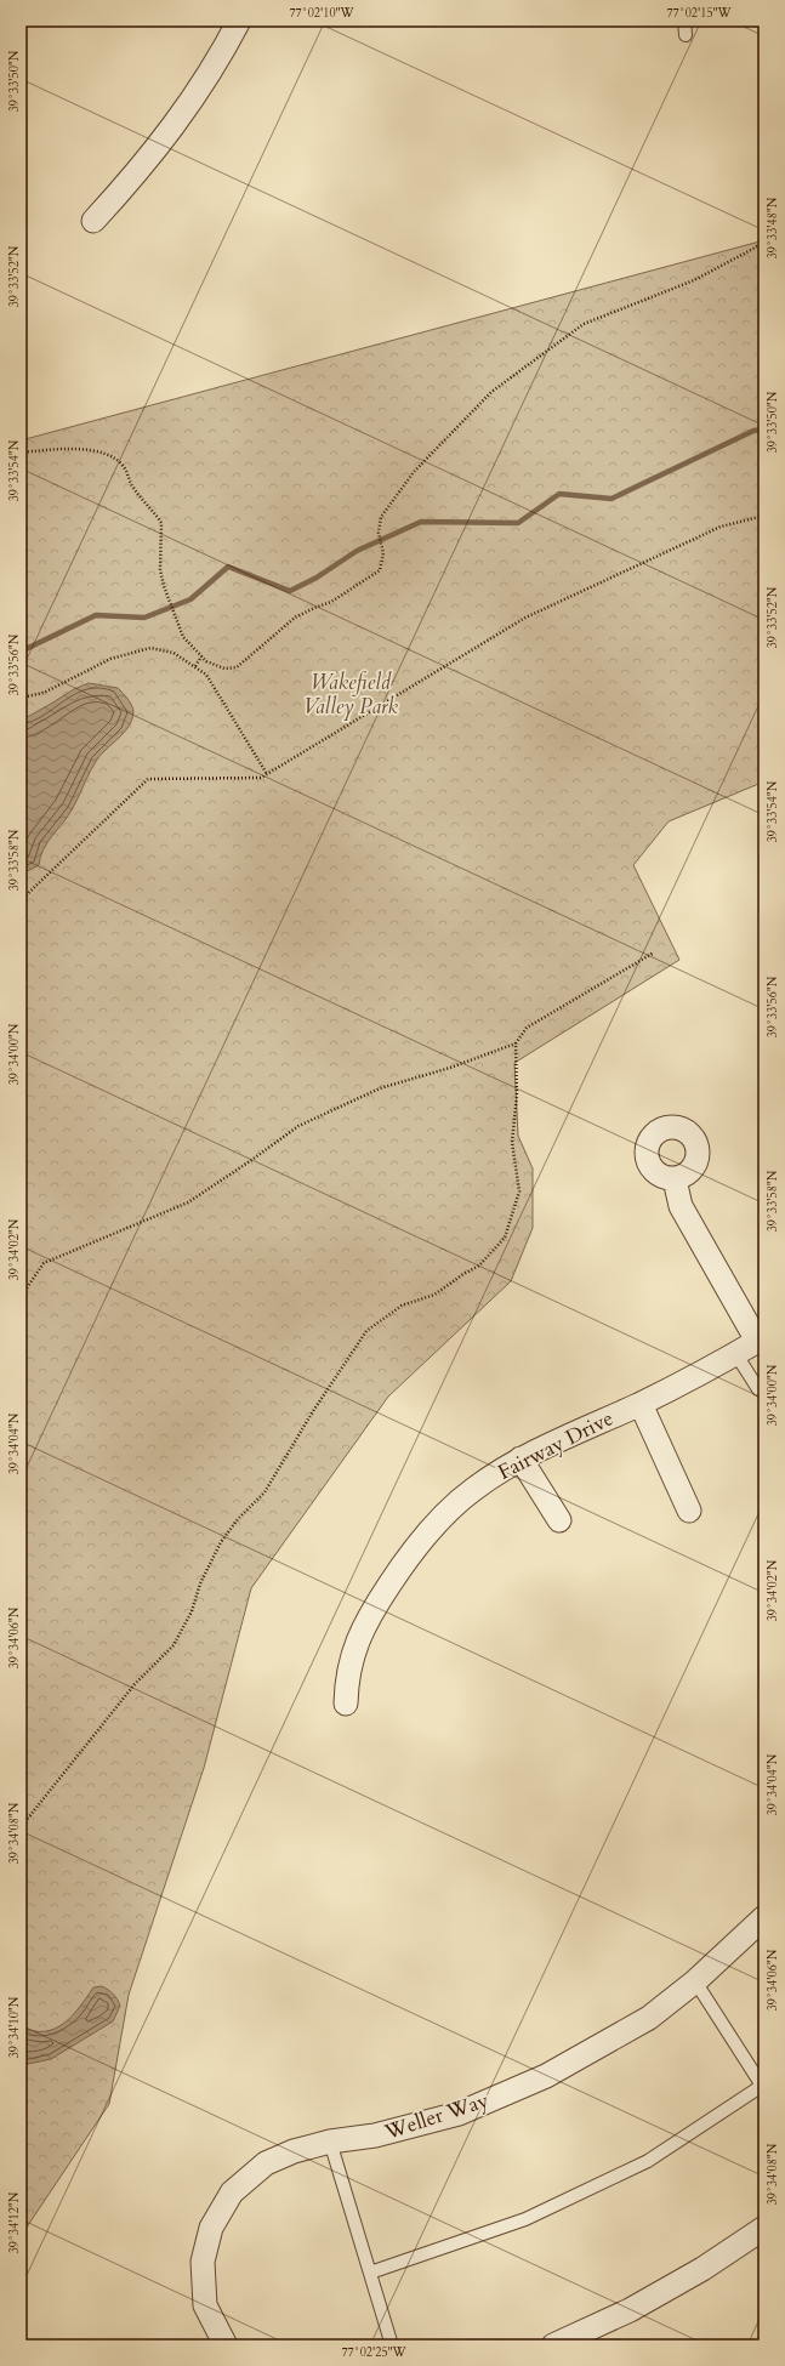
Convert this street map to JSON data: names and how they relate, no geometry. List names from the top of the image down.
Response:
{
  "streets": {
    "street": ["Fairway Drive", "Weller Way"]
  },
  "parks": ["Wakefield Valley Park"],
  "coordinates": [
    "77°02'10\"W",
    "77°02'15\"W",
    "39°33'50\"N",
    "39°33'48\"N",
    "39°33'52\"N",
    "39°33'54\"N",
    "39°33'56\"N",
    "39°33'58\"N",
    "39°34'00\"N",
    "39°34'02\"N",
    "39°34'04\"N",
    "39°34'06\"N",
    "39°34'08\"N",
    "39°34'10\"N",
    "39°34'12\"N",
    "77°02'25\"W"
  ]
}
